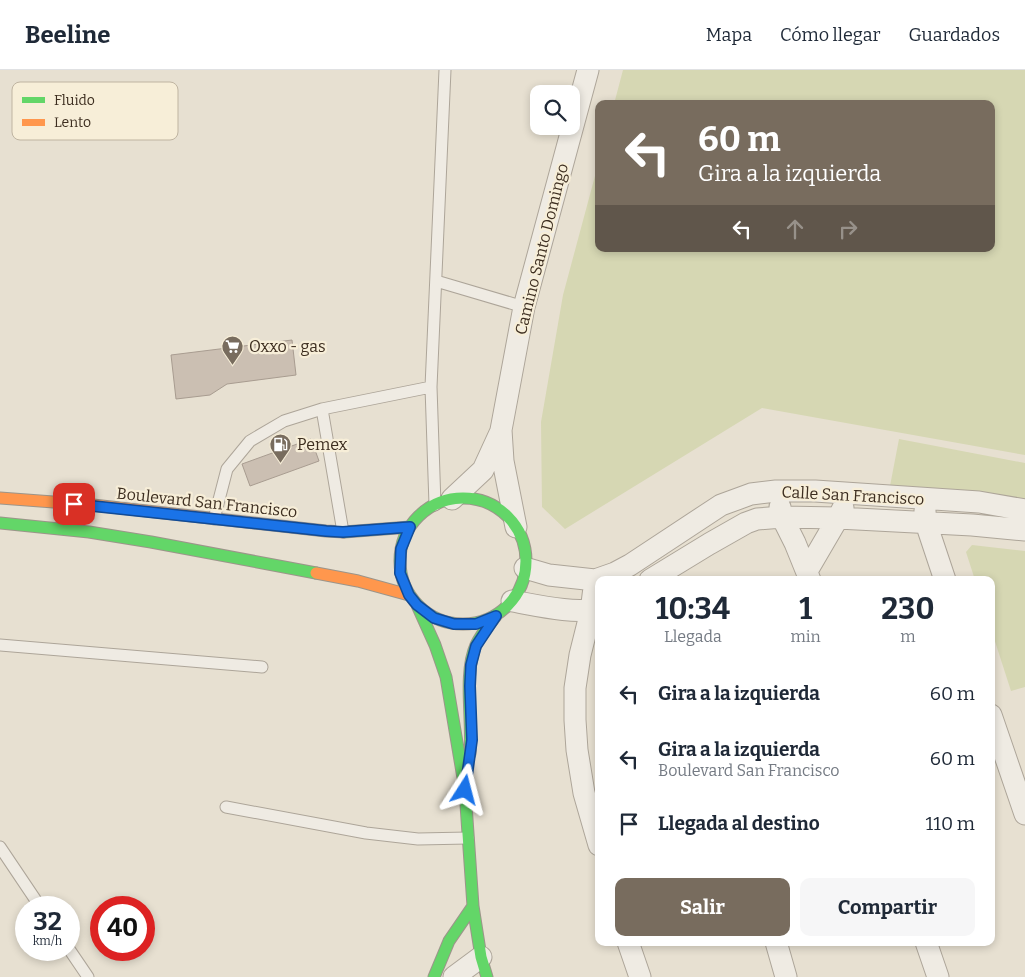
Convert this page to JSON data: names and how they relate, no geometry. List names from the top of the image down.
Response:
{
  "streets": {
    "street": ["Camino Santo Domingo", "Calle San Francisco", "Boulevard San Francisco"]
  },
  "crossings": [
    ["Camino Santo Domingo", "Calle San Francisco"],
    ["Camino Santo Domingo", "Boulevard San Francisco"],
    ["Calle San Francisco", "Boulevard San Francisco"]
  ],
  "places": {
    "supermarket": ["Oxxo - gas"],
    "fuel station": ["Pemex"]
  },
  "legend": ["Fluido", "Lento"],
  "page": {
    "header": "Beeline",
    "nav": ["Mapa", "Cómo llegar", "Guardados"],
    "turn": ["60 m", "Gira a la izquierda"],
    "eta": [
      "10:34",
      "Llegada",
      "1",
      "min",
      "230",
      "m"
    ],
    "list": [
      {
        "name": "Gira a la izquierda",
        "value": "60 m"
      },
      {
        "name": "Gira a la izquierda",
        "note": "Boulevard San Francisco",
        "value": "60 m"
      },
      {
        "name": "Llegada al destino",
        "value": "110 m"
      }
    ],
    "buttons": ["Salir", "Compartir"],
    "speed": "32 km/h",
    "limit": "40"
  }
}
